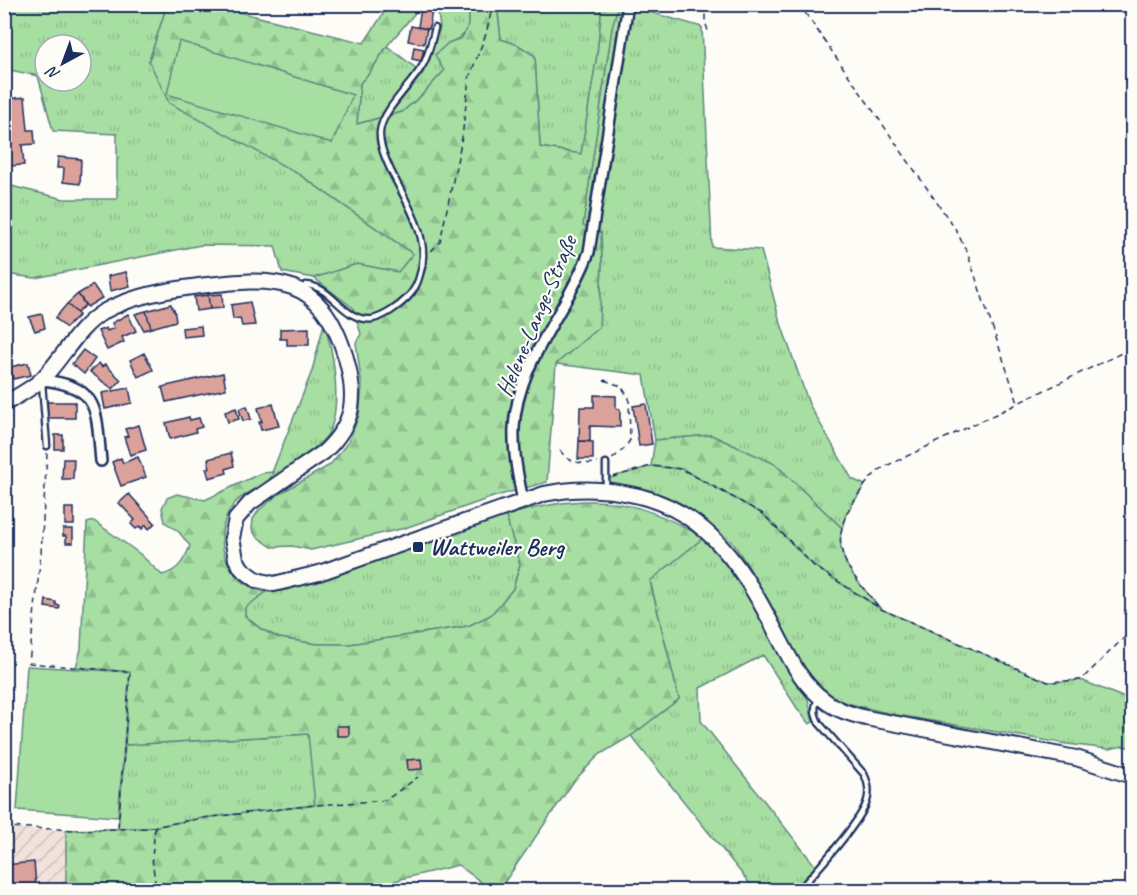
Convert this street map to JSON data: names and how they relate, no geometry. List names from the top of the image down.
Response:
{
  "streets": {
    "street": ["Helene-Lange-Straße"]
  },
  "places": {
    "transit": ["Wattweiler Berg"]
  },
  "north": "bottom left"
}
